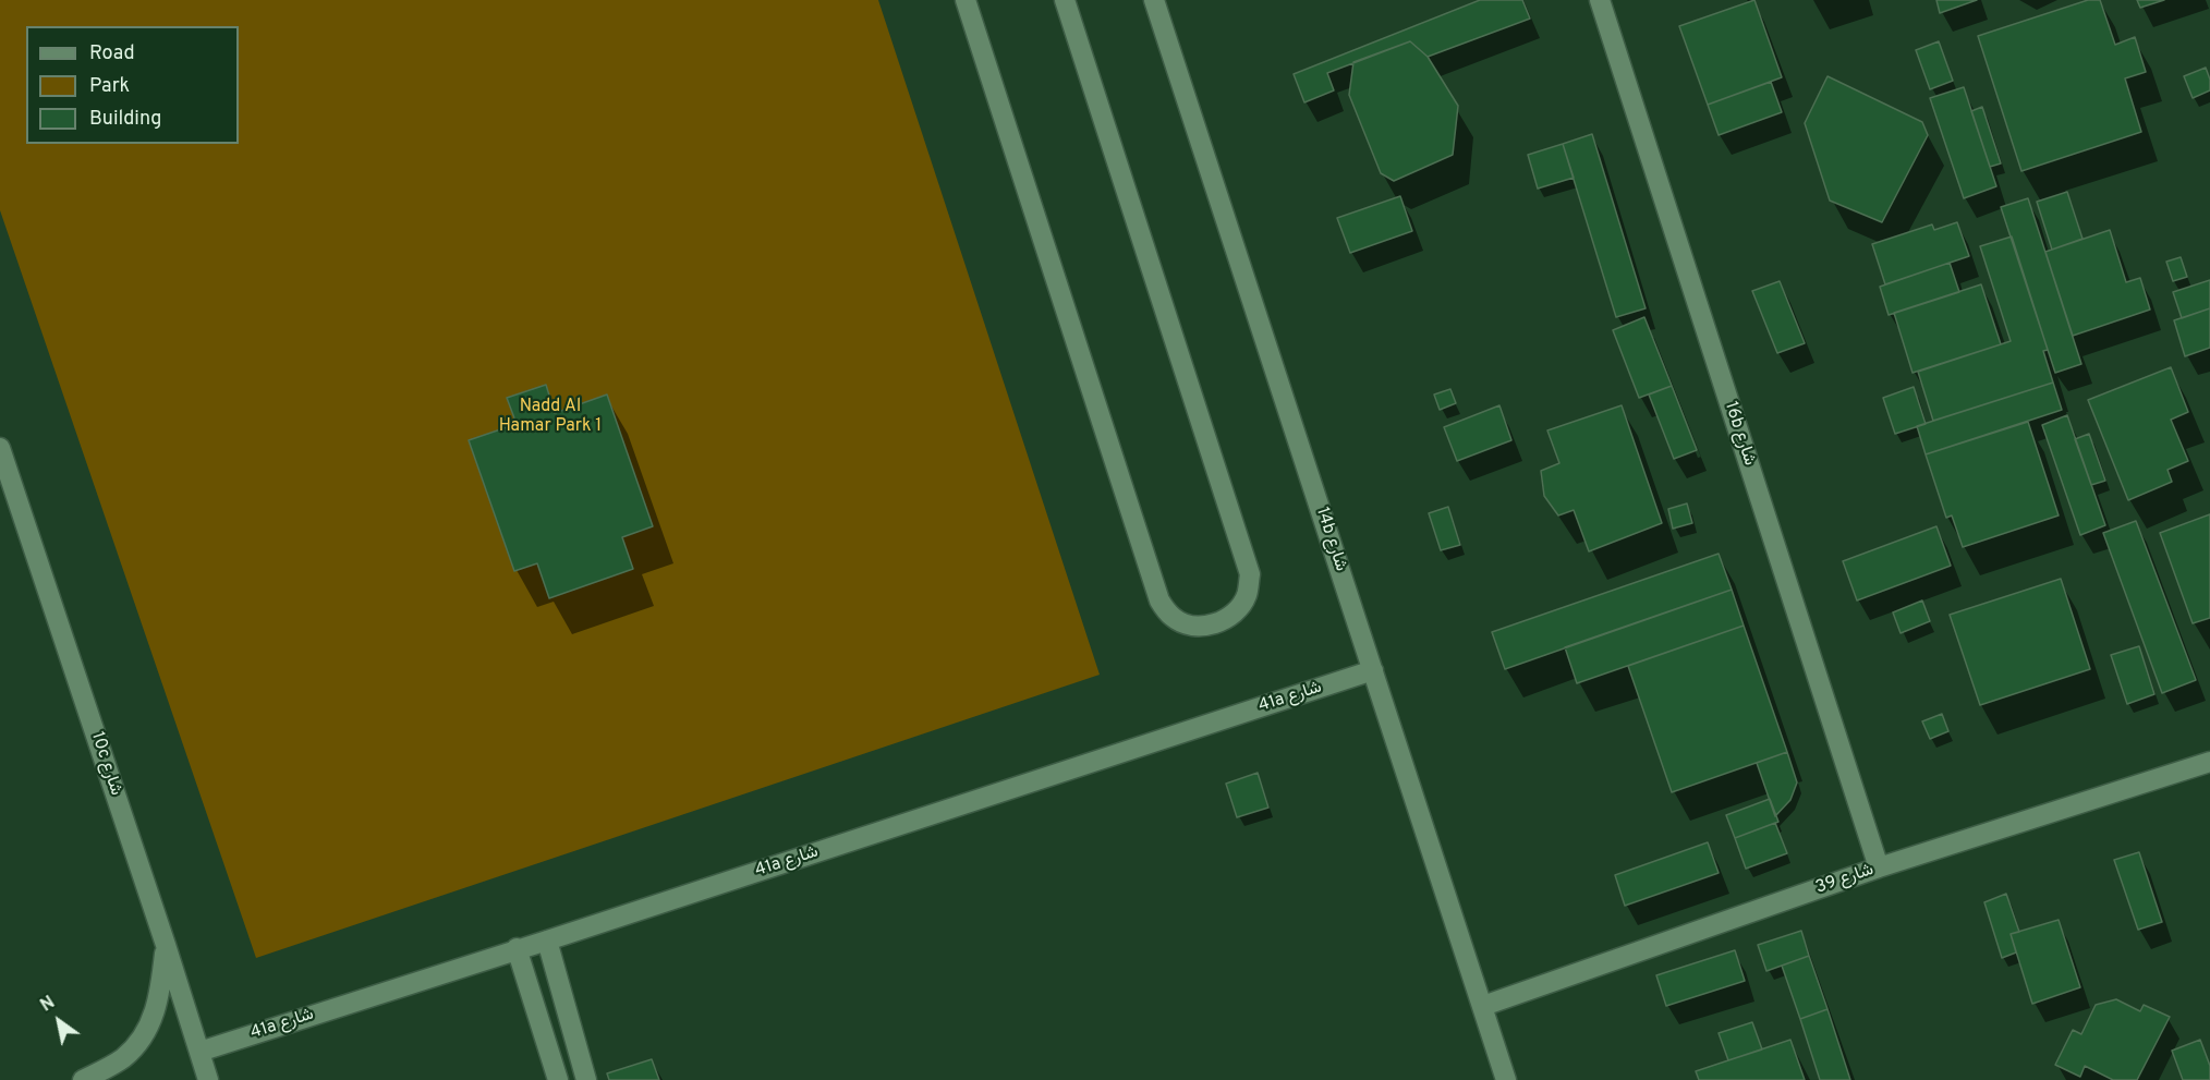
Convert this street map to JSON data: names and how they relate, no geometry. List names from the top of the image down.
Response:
{
  "streets": {
    "street": [
      "16b شارع",
      "14b شارع",
      "41a شارع",
      "10c شارع",
      "شارع 39"
    ]
  },
  "crossings": [
    ["16b شارع", "شارع 39"],
    ["14b شارع", "41a شارع"],
    ["14b شارع", "شارع 39"],
    ["41a شارع", "10c شارع"]
  ],
  "parks": ["Nadd Al Hamar Park 1"],
  "legend": ["Road", "Park", "Building"],
  "north": "top left"
}
